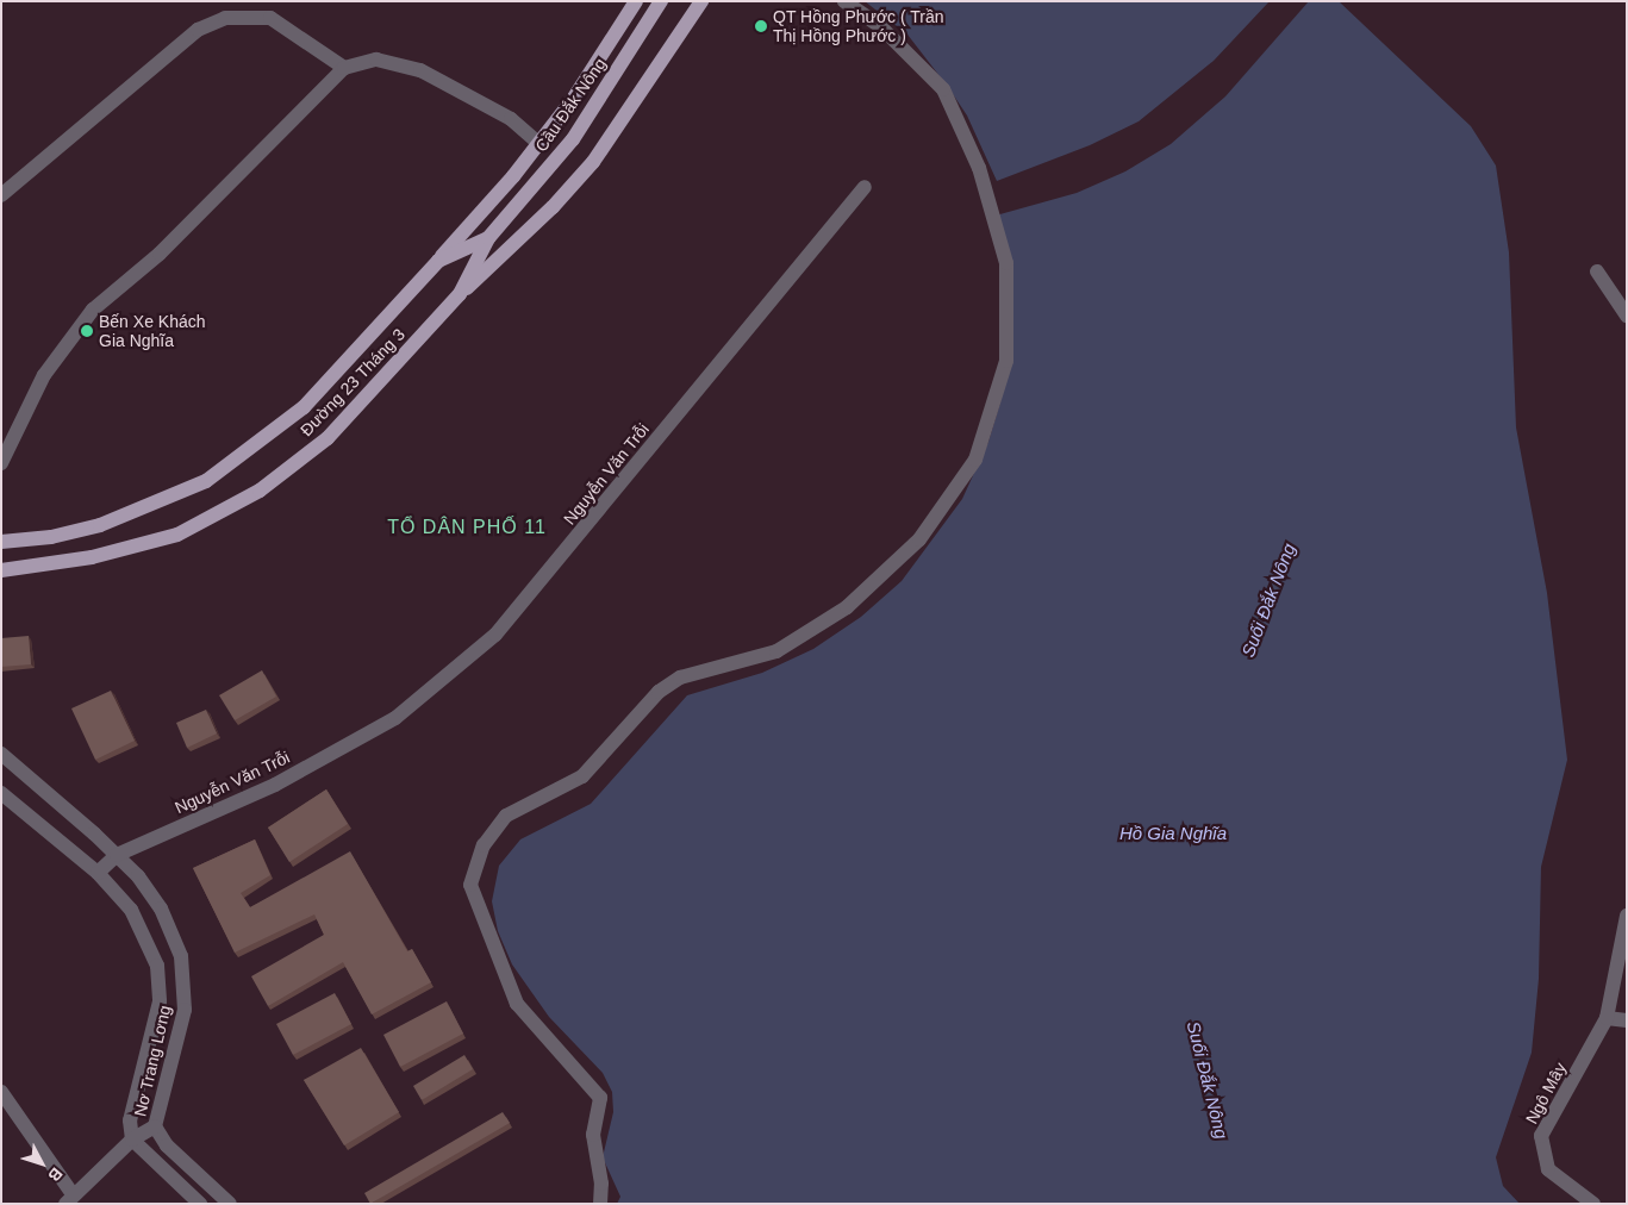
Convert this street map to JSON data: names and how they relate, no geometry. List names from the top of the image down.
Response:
{
  "streets": {
    "main road": ["Cầu Đắk Nông", "Đường 23 Tháng 3"],
    "street": ["Nguyễn Văn Trỗi", "Nơ Trang Lơng", "Ngô Mây"]
  },
  "crossings": [
    ["Cầu Đắk Nông", "Đường 23 Tháng 3"],
    ["Nguyễn Văn Trỗi", "Nơ Trang Lơng"]
  ],
  "districts": ["TỔ DÂN PHỐ 11"],
  "water": ["Suối Đắk Nông", "Hồ Gia Nghĩa"],
  "places": ["QT Hồng Phước ( Trần Thị Hồng Phước )", "Bến Xe Khách Gia Nghĩa"],
  "north": "bottom right"
}
